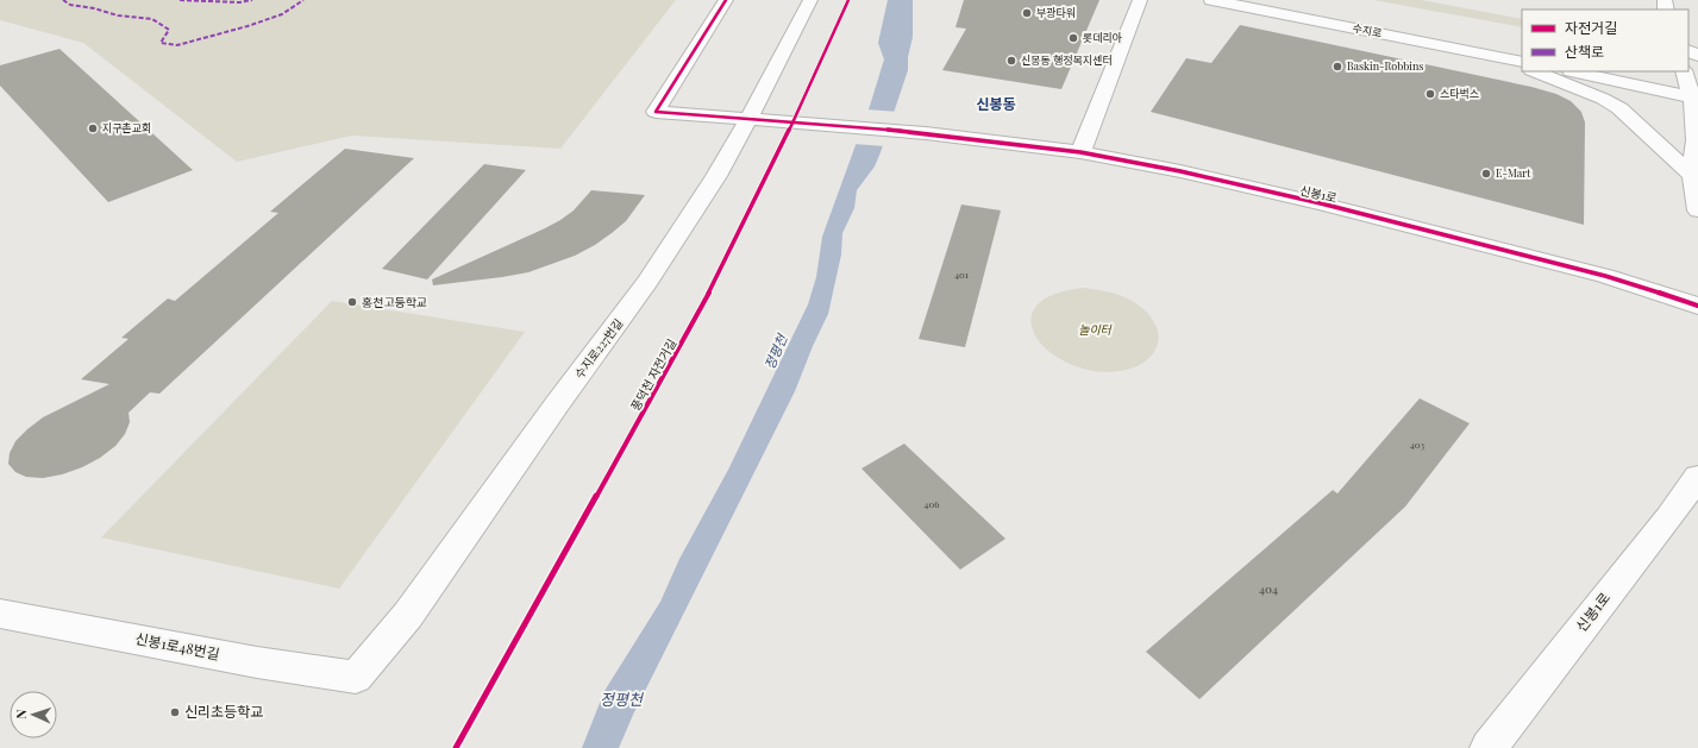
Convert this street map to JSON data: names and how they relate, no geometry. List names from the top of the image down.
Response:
{
  "streets": {
    "street": [
      "수지로",
      "신봉1로",
      "수지로227번길",
      "신봉1로48번길"
    ],
    "cycle path": ["풍덕천 자전거길"]
  },
  "crossings": [
    ["신봉1로", "수지로227번길"],
    ["수지로227번길", "신봉1로48번길"]
  ],
  "districts": ["신봉동"],
  "water": ["정평천"],
  "parks": ["놀이터"],
  "places": [
    "부광타워",
    "롯데리아",
    "신봉동 행정복지센터",
    "Baskin-Robbins",
    "스타벅스",
    "지구촌교회",
    "E-Mart",
    "홍천고등학교",
    "신리초등학교"
  ],
  "house_numbers": [
    "401",
    "403",
    "406",
    "404"
  ],
  "legend": ["자전거길", "산책로"],
  "north": "left"
}
